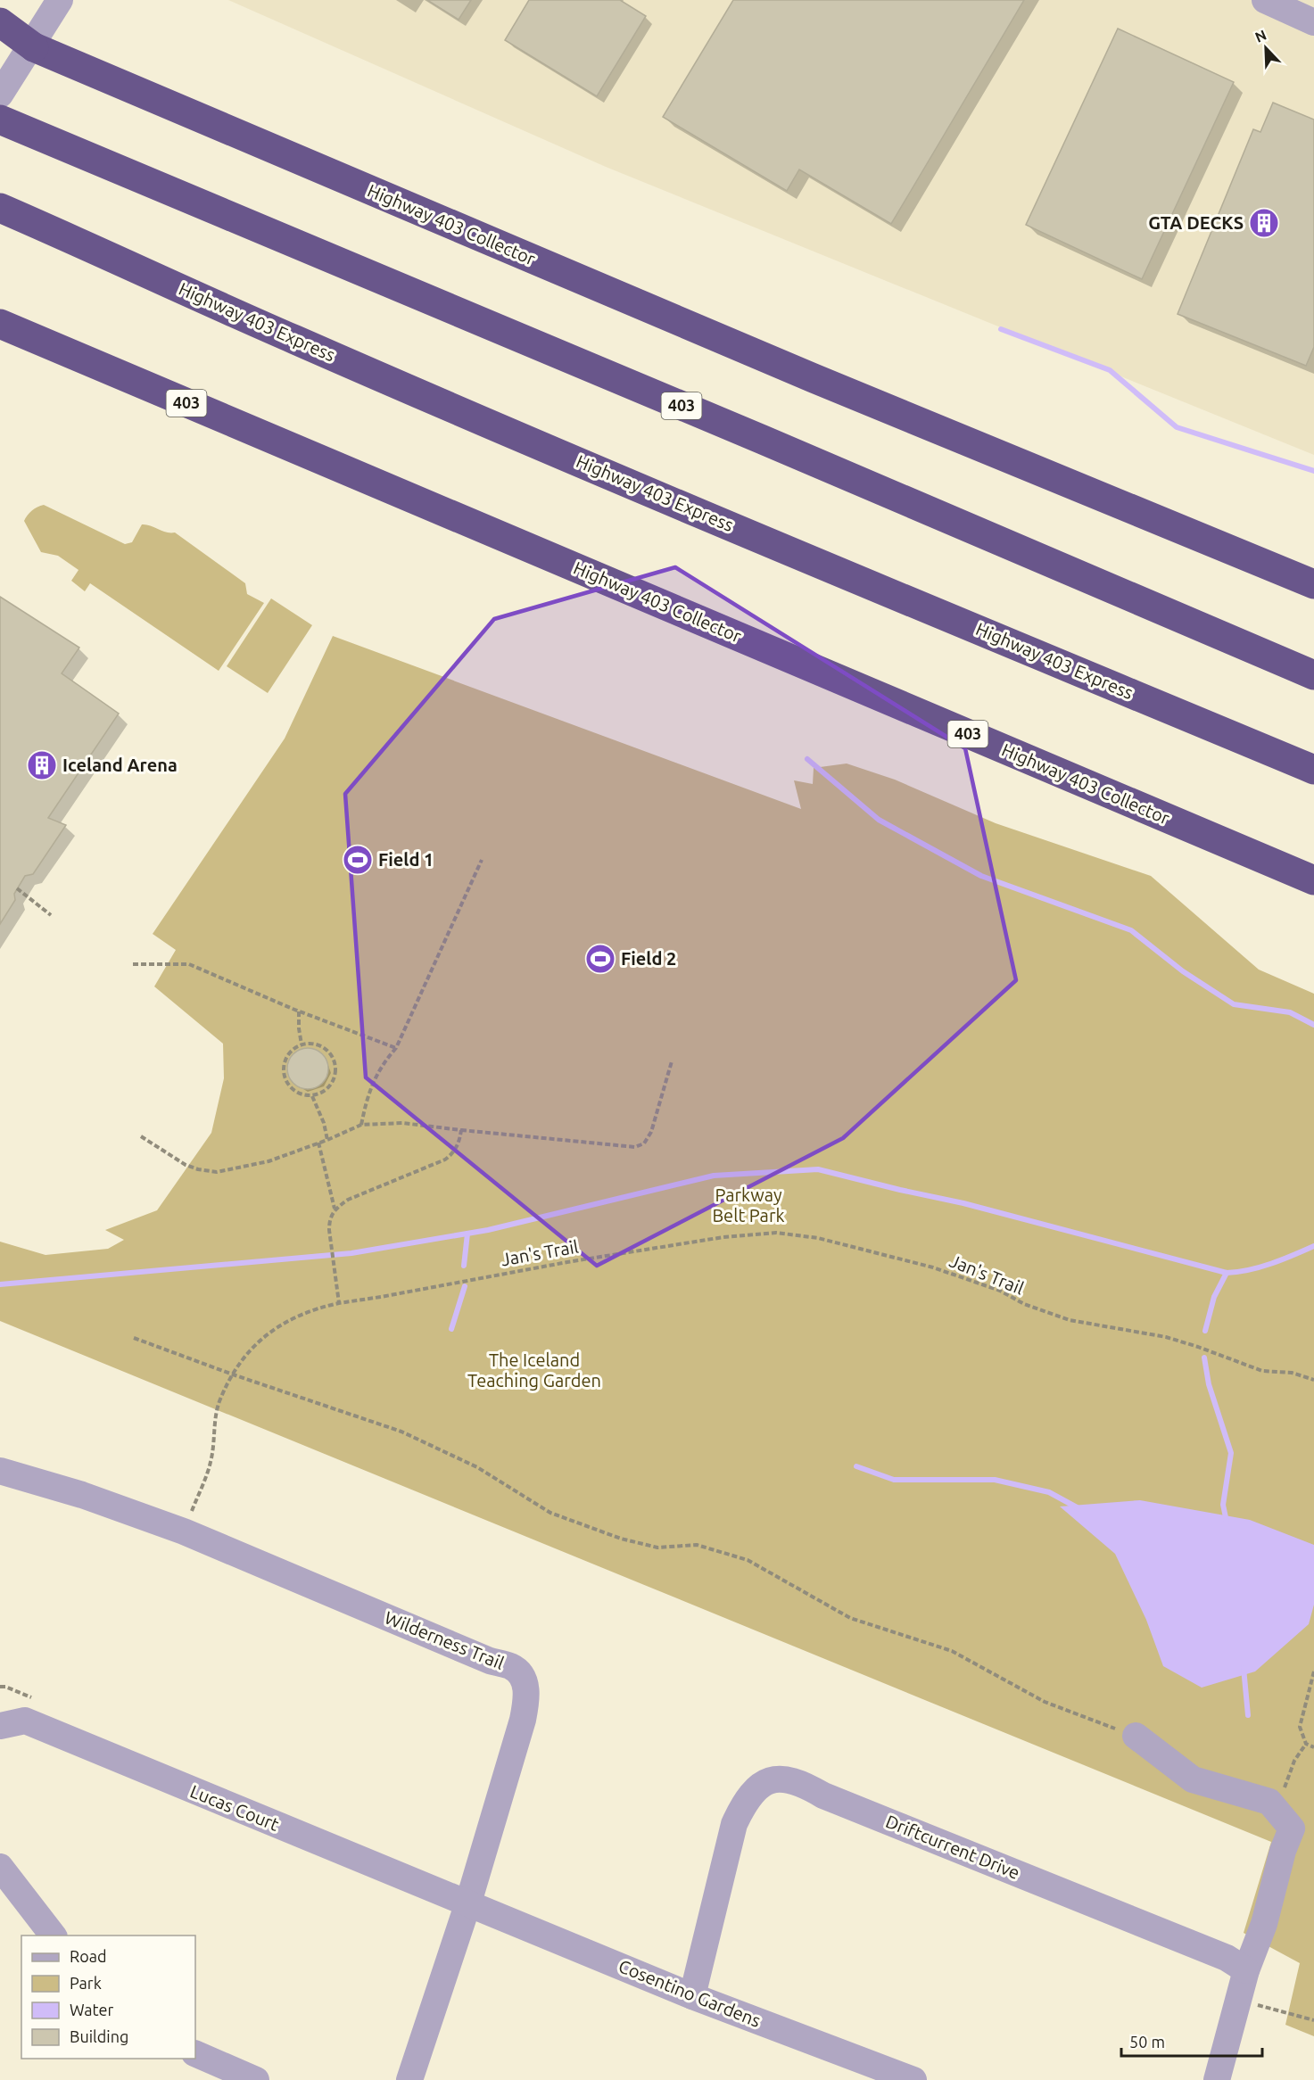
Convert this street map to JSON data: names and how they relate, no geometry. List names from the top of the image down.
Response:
{
  "streets": {
    "highway": ["Highway 403 Collector", "Highway 403 Express", "403"],
    "street": [
      "Wilderness Trail",
      "Lucas Court",
      "Driftcurrent Drive",
      "Cosentino Gardens"
    ],
    "path": ["Jan's Trail"]
  },
  "crossings": [
    ["Jan's Trail", "Wilderness Trail"],
    ["Wilderness Trail", "Lucas Court"],
    ["Wilderness Trail", "Cosentino Gardens"],
    ["Lucas Court", "Cosentino Gardens"],
    ["Driftcurrent Drive", "Cosentino Gardens"]
  ],
  "parks": ["Parkway Belt Park", "The Iceland Teaching Garden"],
  "places": {
    "building": ["GTA DECKS", "Iceland Arena"],
    "sports": ["Field 1", "Field 2"]
  },
  "legend": [
    "Road",
    "Park",
    "Water",
    "Building"
  ],
  "scale_bar": "50 m",
  "north": "top left"
}
